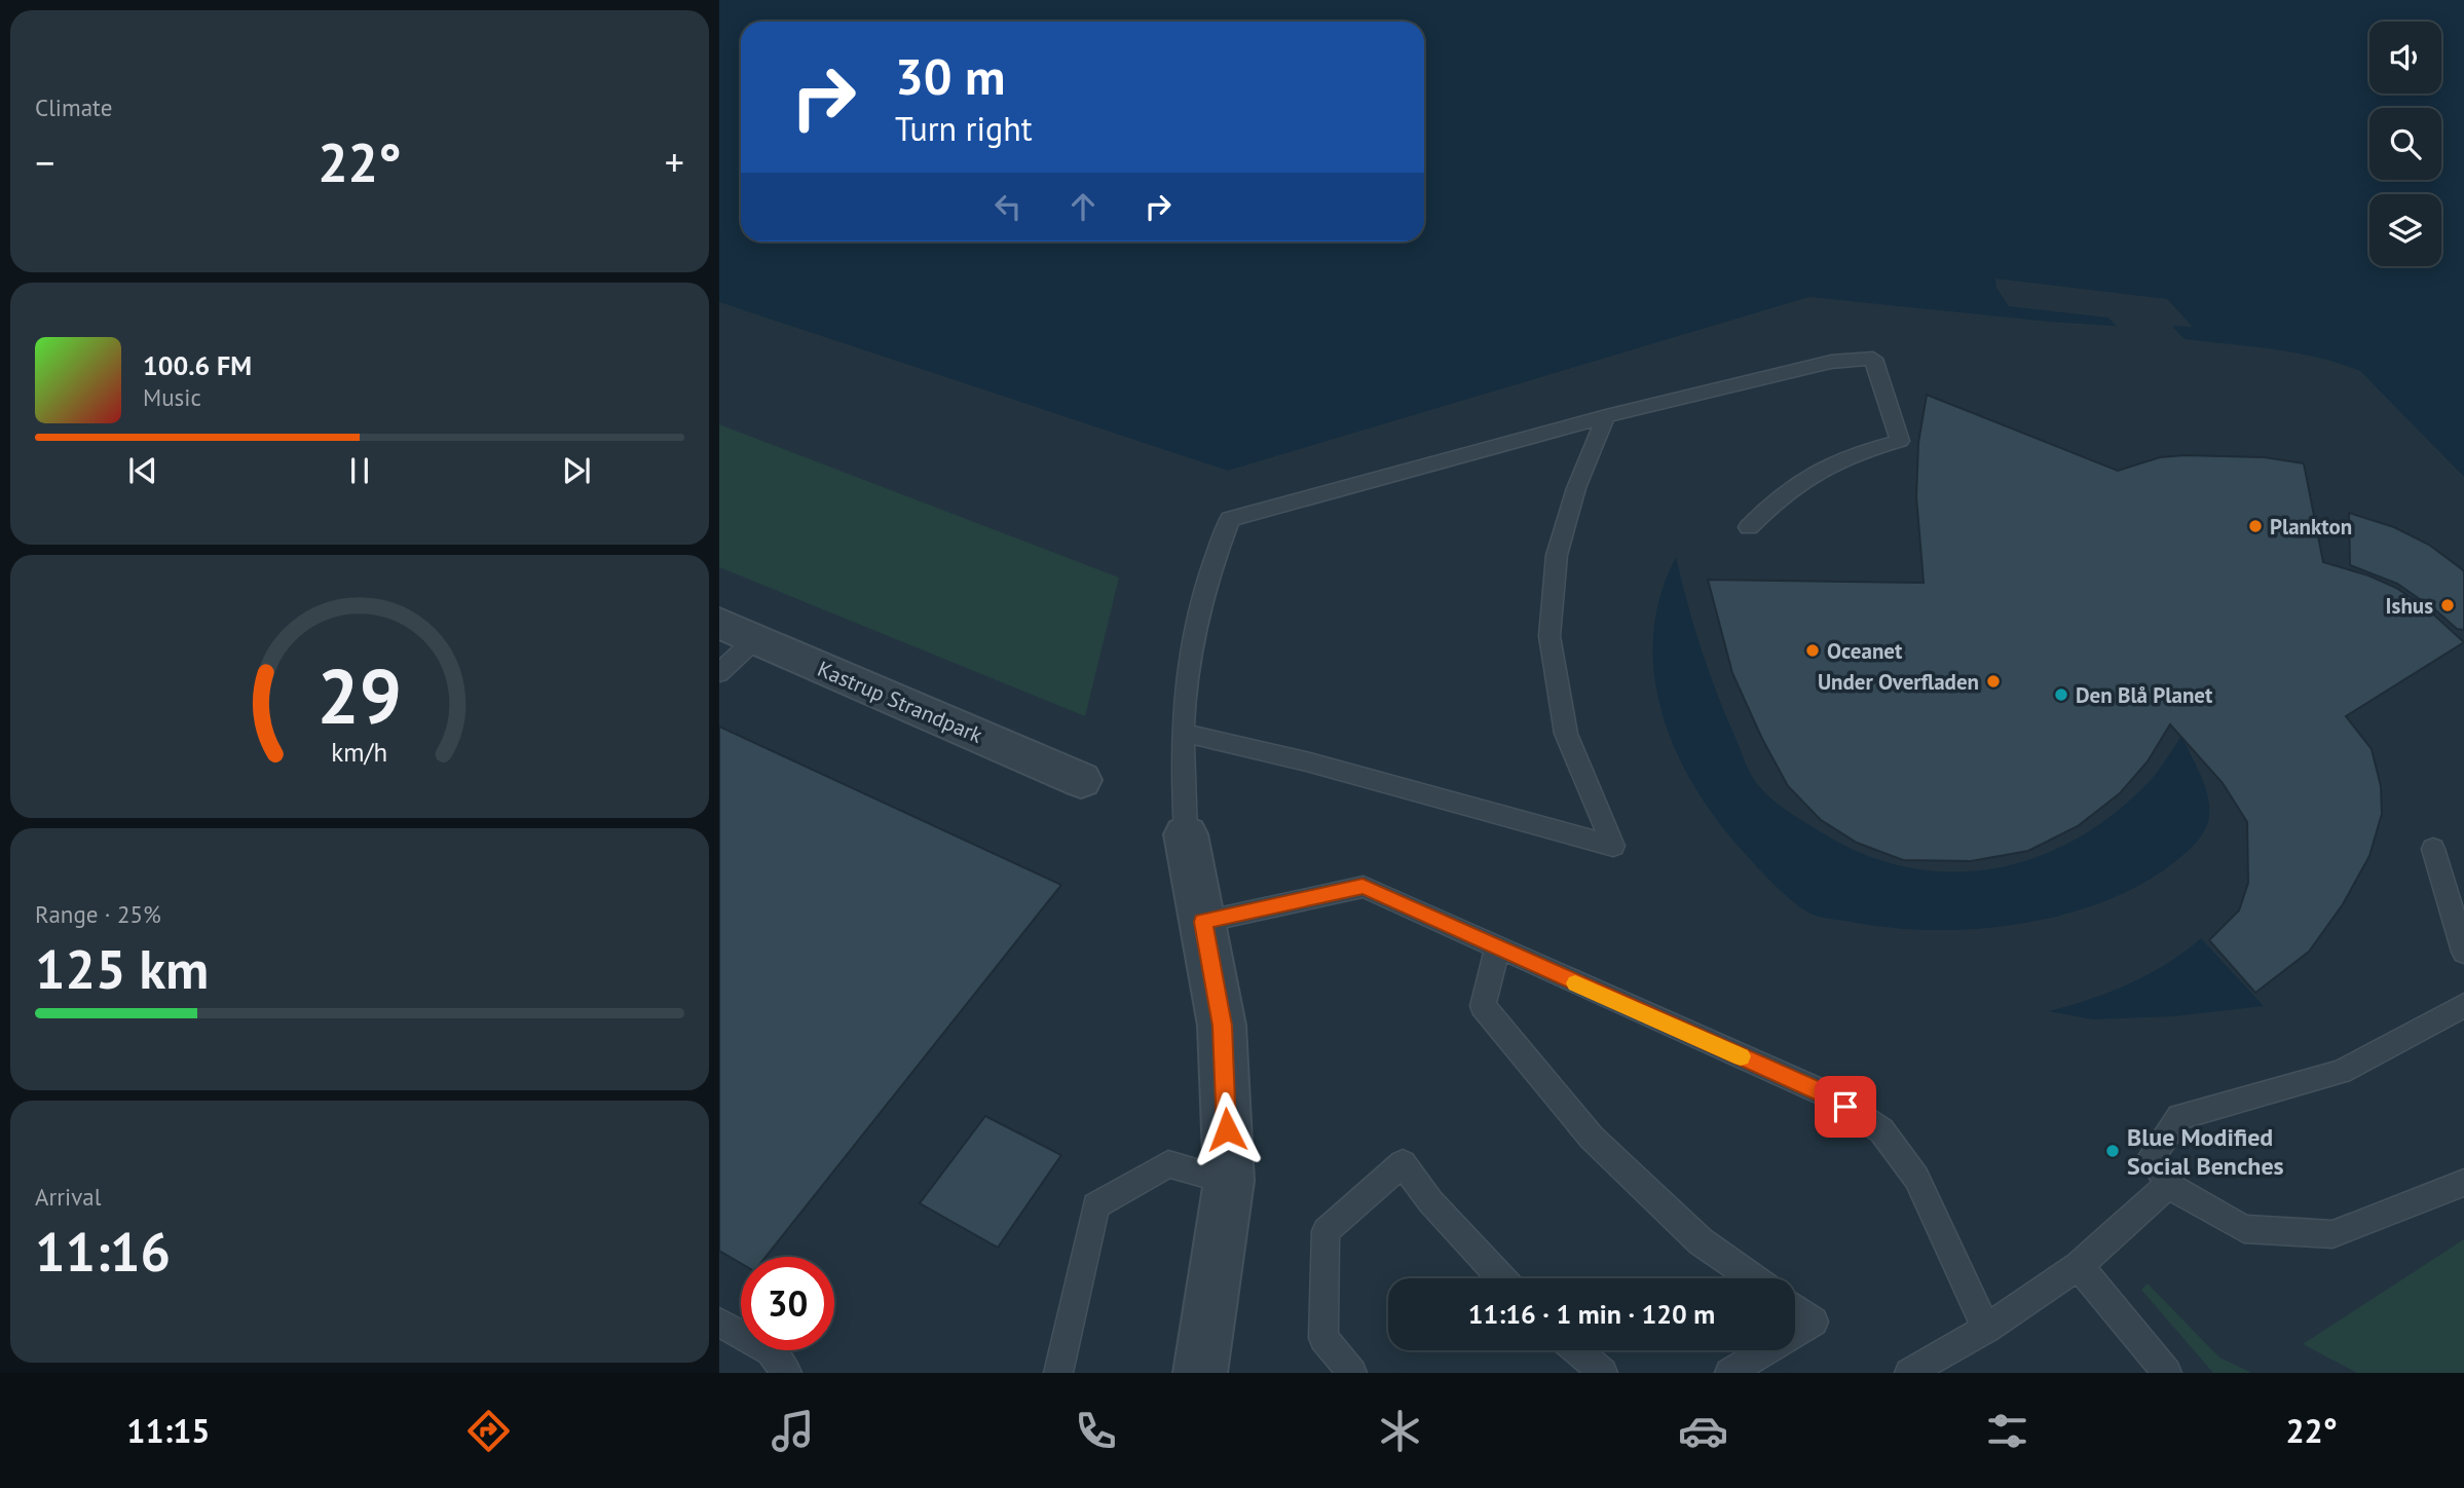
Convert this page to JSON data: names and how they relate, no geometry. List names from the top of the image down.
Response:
{
  "streets": {
    "street": ["Kastrup Strandpark"]
  },
  "places": [
    "Plankton",
    "Ishus",
    "Oceanet",
    "Under Overfladen",
    "Den Blå Planet",
    "Blue Modified Social Benches"
  ],
  "page": {
    "tile": [
      "Climate",
      ["Range · 25%", "125 km"],
      ["Arrival", "11:16"]
    ],
    "turn": ["30 m", "Turn right"],
    "heat": ["−", "22°", "+"],
    "song": ["100.6 FM", "Music"],
    "limit": "30",
    "trip": "11:16 · 1 min · 120 m",
    "tabs": ["11:15", "22°"],
    "gauge": ["29", "km/h"]
  }
}
